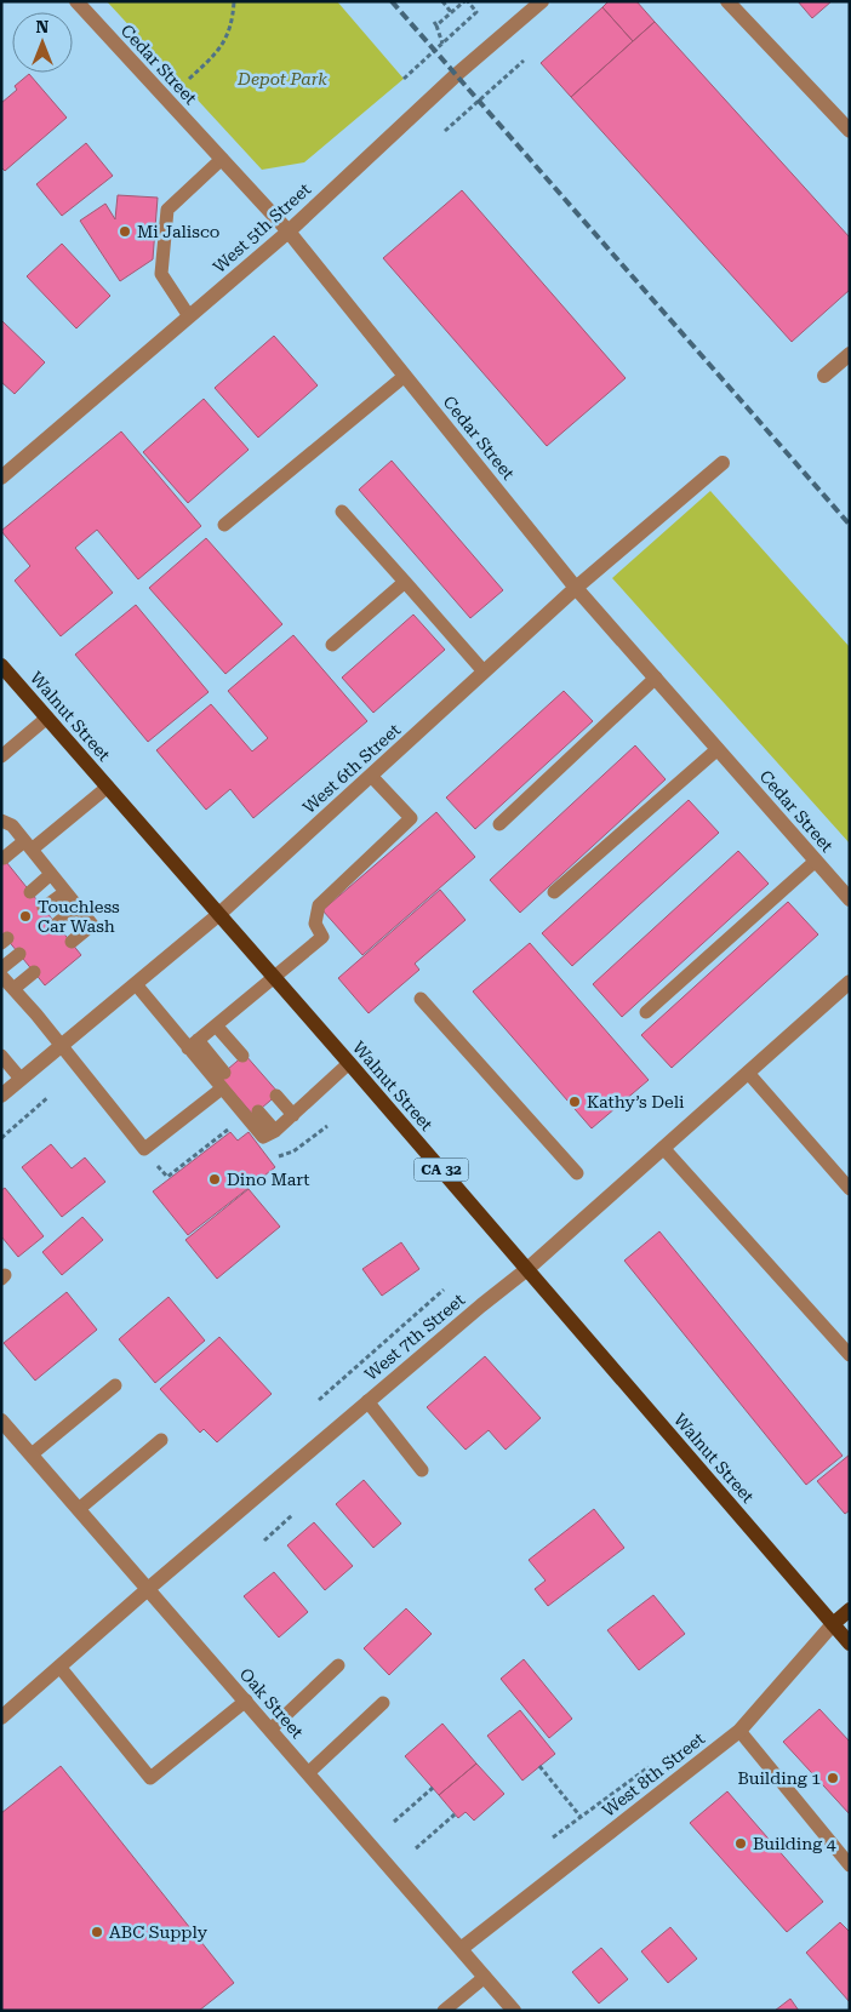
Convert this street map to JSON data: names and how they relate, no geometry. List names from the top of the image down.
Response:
{
  "streets": {
    "main road": ["Walnut Street", "CA 32", "West 8th Street"],
    "street": [
      "Cedar Street",
      "West 5th Street",
      "West 6th Street",
      "West 7th Street",
      "Oak Street"
    ]
  },
  "crossings": [
    ["Cedar Street", "West 5th Street"],
    ["Cedar Street", "West 6th Street"],
    ["Walnut Street", "West 6th Street"],
    ["Walnut Street", "West 7th Street"],
    ["Walnut Street", "West 8th Street"],
    ["West 7th Street", "Oak Street"],
    ["Oak Street", "West 8th Street"]
  ],
  "parks": ["Depot Park"],
  "places": [
    "Mi Jalisco",
    "Touchless Car Wash",
    "Kathy’s Deli",
    "Dino Mart",
    "Building 1",
    "Building 4",
    "ABC Supply"
  ],
  "north": "top"
}
